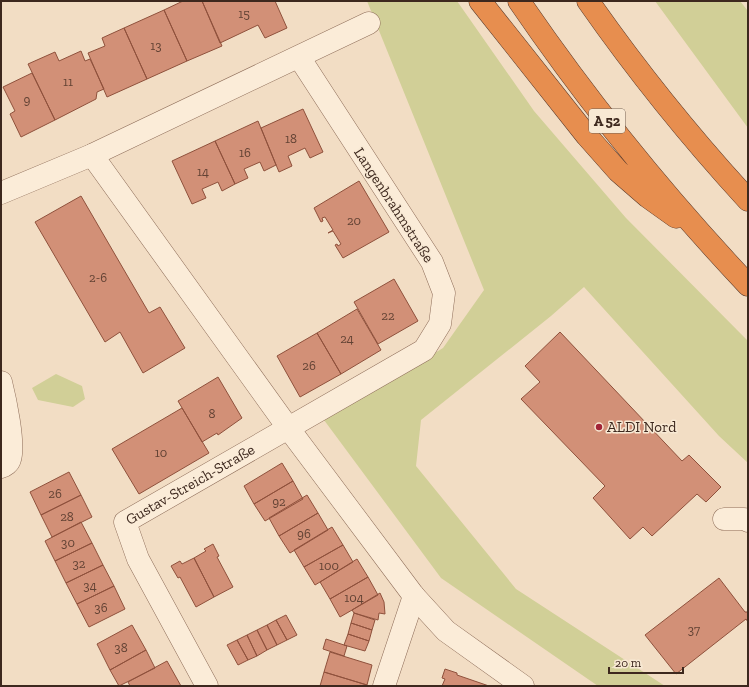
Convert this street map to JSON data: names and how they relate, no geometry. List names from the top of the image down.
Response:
{
  "streets": {
    "highway": ["A 52"],
    "street": ["Langenbrahmstraße", "Gustav-Streich-Straße"]
  },
  "crossings": [
    ["Langenbrahmstraße", "Gustav-Streich-Straße"]
  ],
  "places": ["ALDI Nord"],
  "house_numbers": [
    "15",
    "13",
    "11",
    "9",
    "18",
    "16",
    "14",
    "20",
    "2-6",
    "22",
    "24",
    "26",
    "8",
    "10",
    "26",
    "92",
    "28",
    "96",
    "30",
    "32",
    "100",
    "34",
    "104",
    "36",
    "37",
    "38"
  ],
  "scale_bar": "20 m"
}
